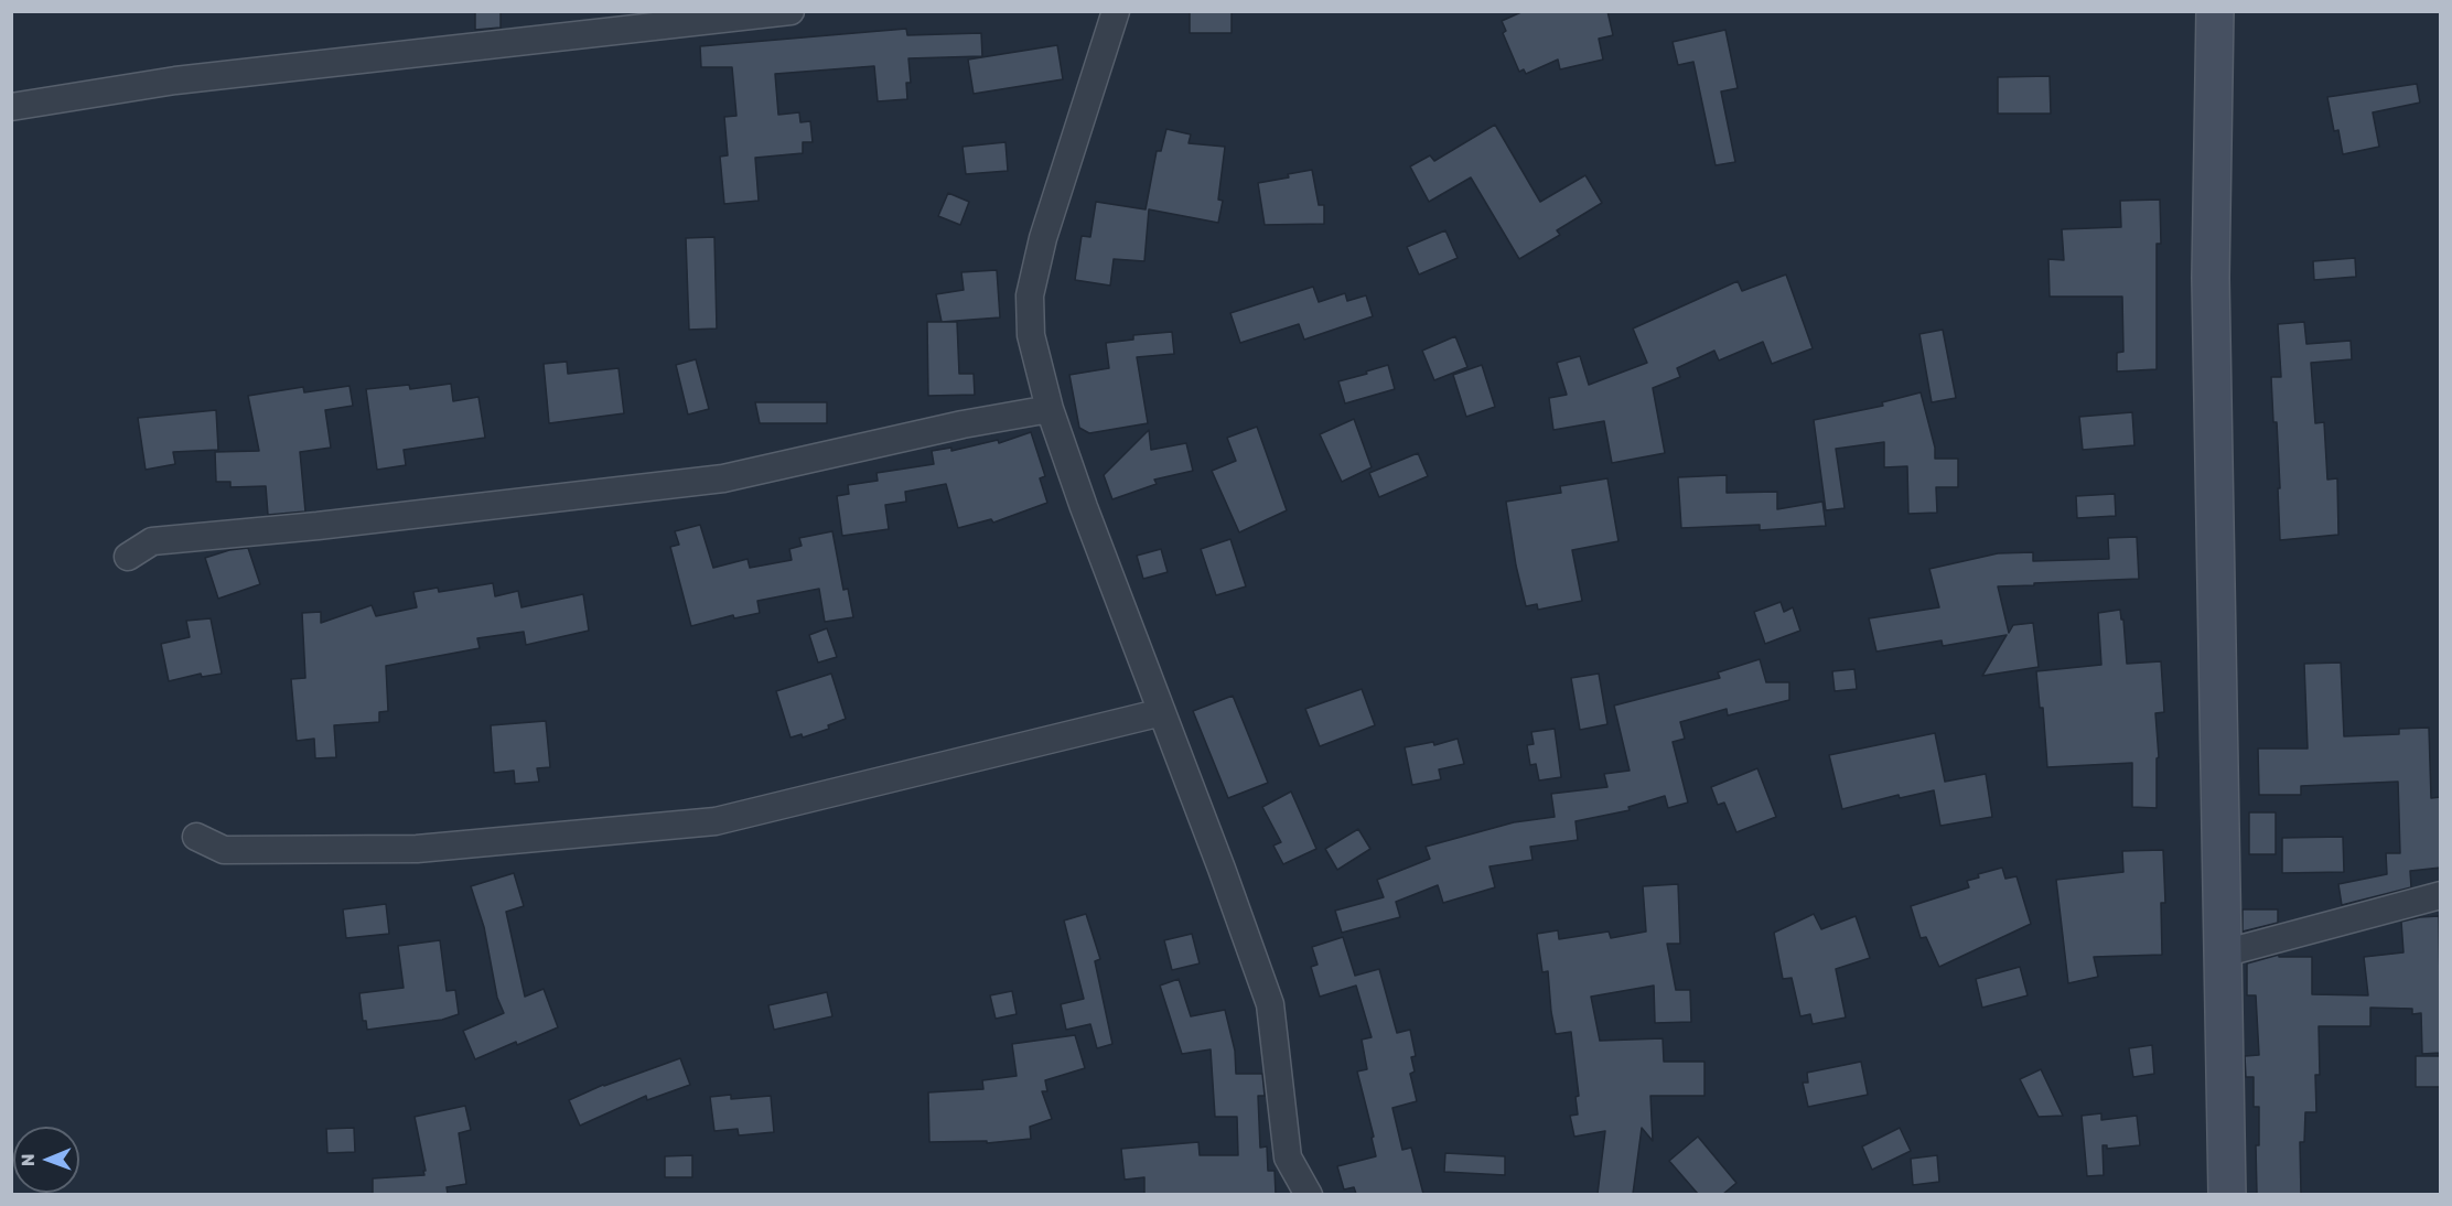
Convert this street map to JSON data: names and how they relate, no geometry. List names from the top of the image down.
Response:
{
  "north": "left"
}
